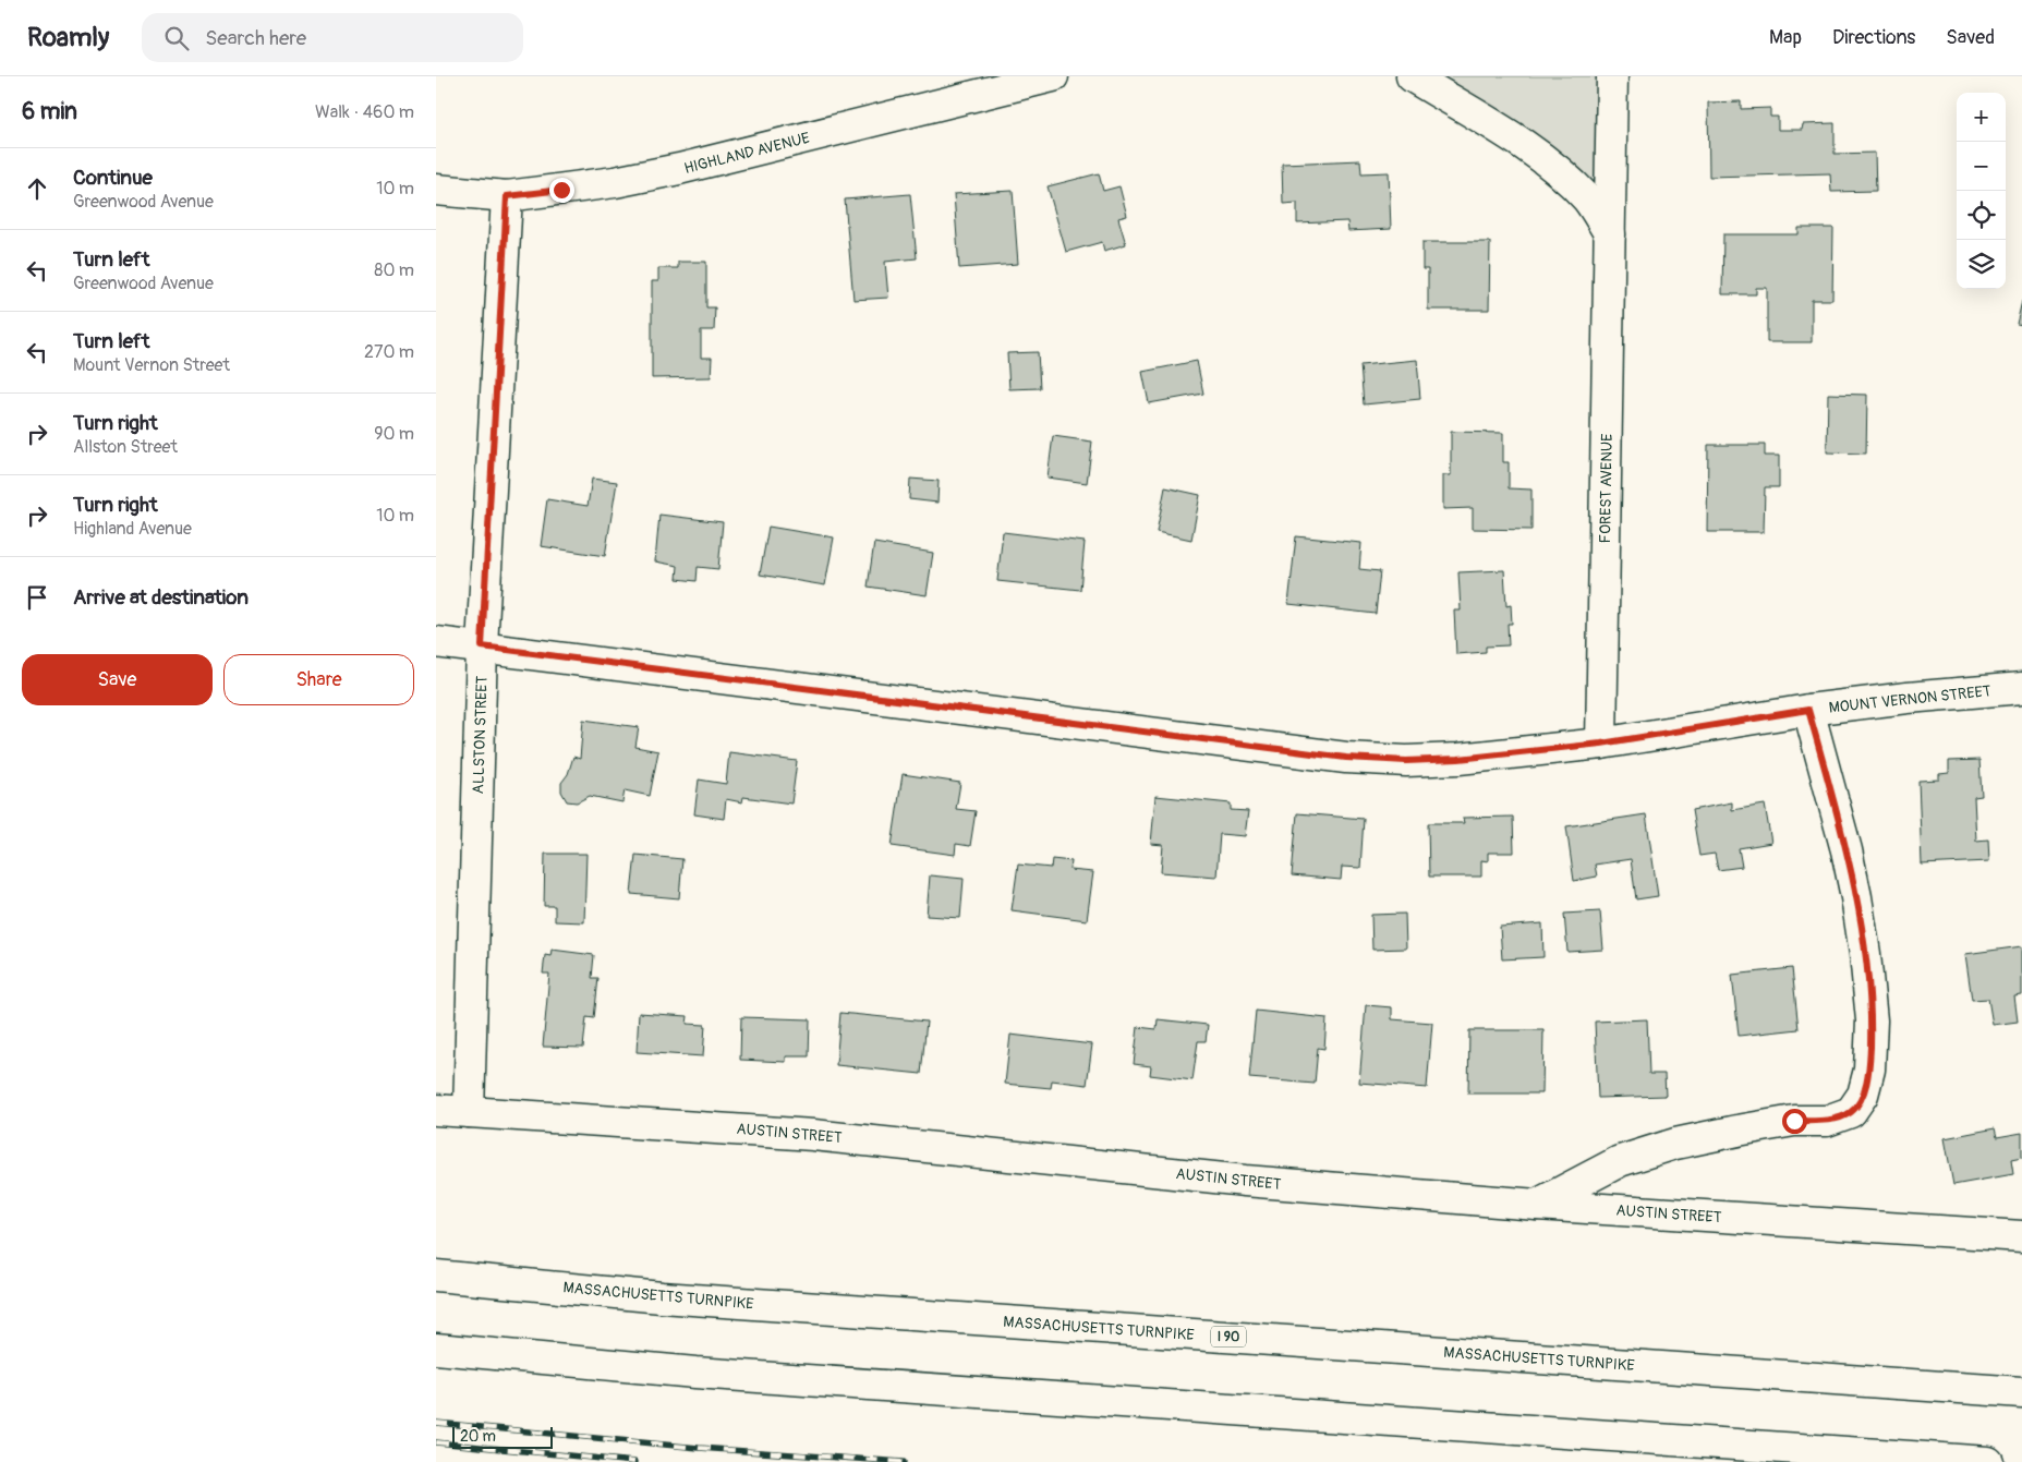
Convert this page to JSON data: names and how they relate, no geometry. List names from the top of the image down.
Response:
{
  "streets": {
    "main road": [
      "HIGHLAND AVENUE",
      "FOREST AVENUE",
      "MOUNT VERNON STREET",
      "ALLSTON STREET",
      "AUSTIN STREET",
      "MASSACHUSETTS TURNPIKE",
      "I 90"
    ]
  },
  "crossings": [
    ["HIGHLAND AVENUE", "ALLSTON STREET"],
    ["FOREST AVENUE", "MOUNT VERNON STREET"],
    ["MOUNT VERNON STREET", "ALLSTON STREET"],
    ["ALLSTON STREET", "AUSTIN STREET"]
  ],
  "scale_bar": "20 m",
  "page": {
    "header": "Roamly",
    "search": "Search here",
    "nav": ["Map", "Directions", "Saved"],
    "heading": ["6 min", "Walk · 460 m"],
    "map_buttons": ["+", "−"],
    "list": [
      ["Continue", "Greenwood Avenue", "10 m"],
      ["Turn left", "Greenwood Avenue", "80 m"],
      ["Turn left", "Mount Vernon Street", "270 m"],
      ["Turn right", "Allston Street", "90 m"],
      ["Turn right", "Highland Avenue", "10 m"],
      "Arrive at destination"
    ],
    "buttons": ["Save", "Share"],
    "scale": "20 m"
  }
}
